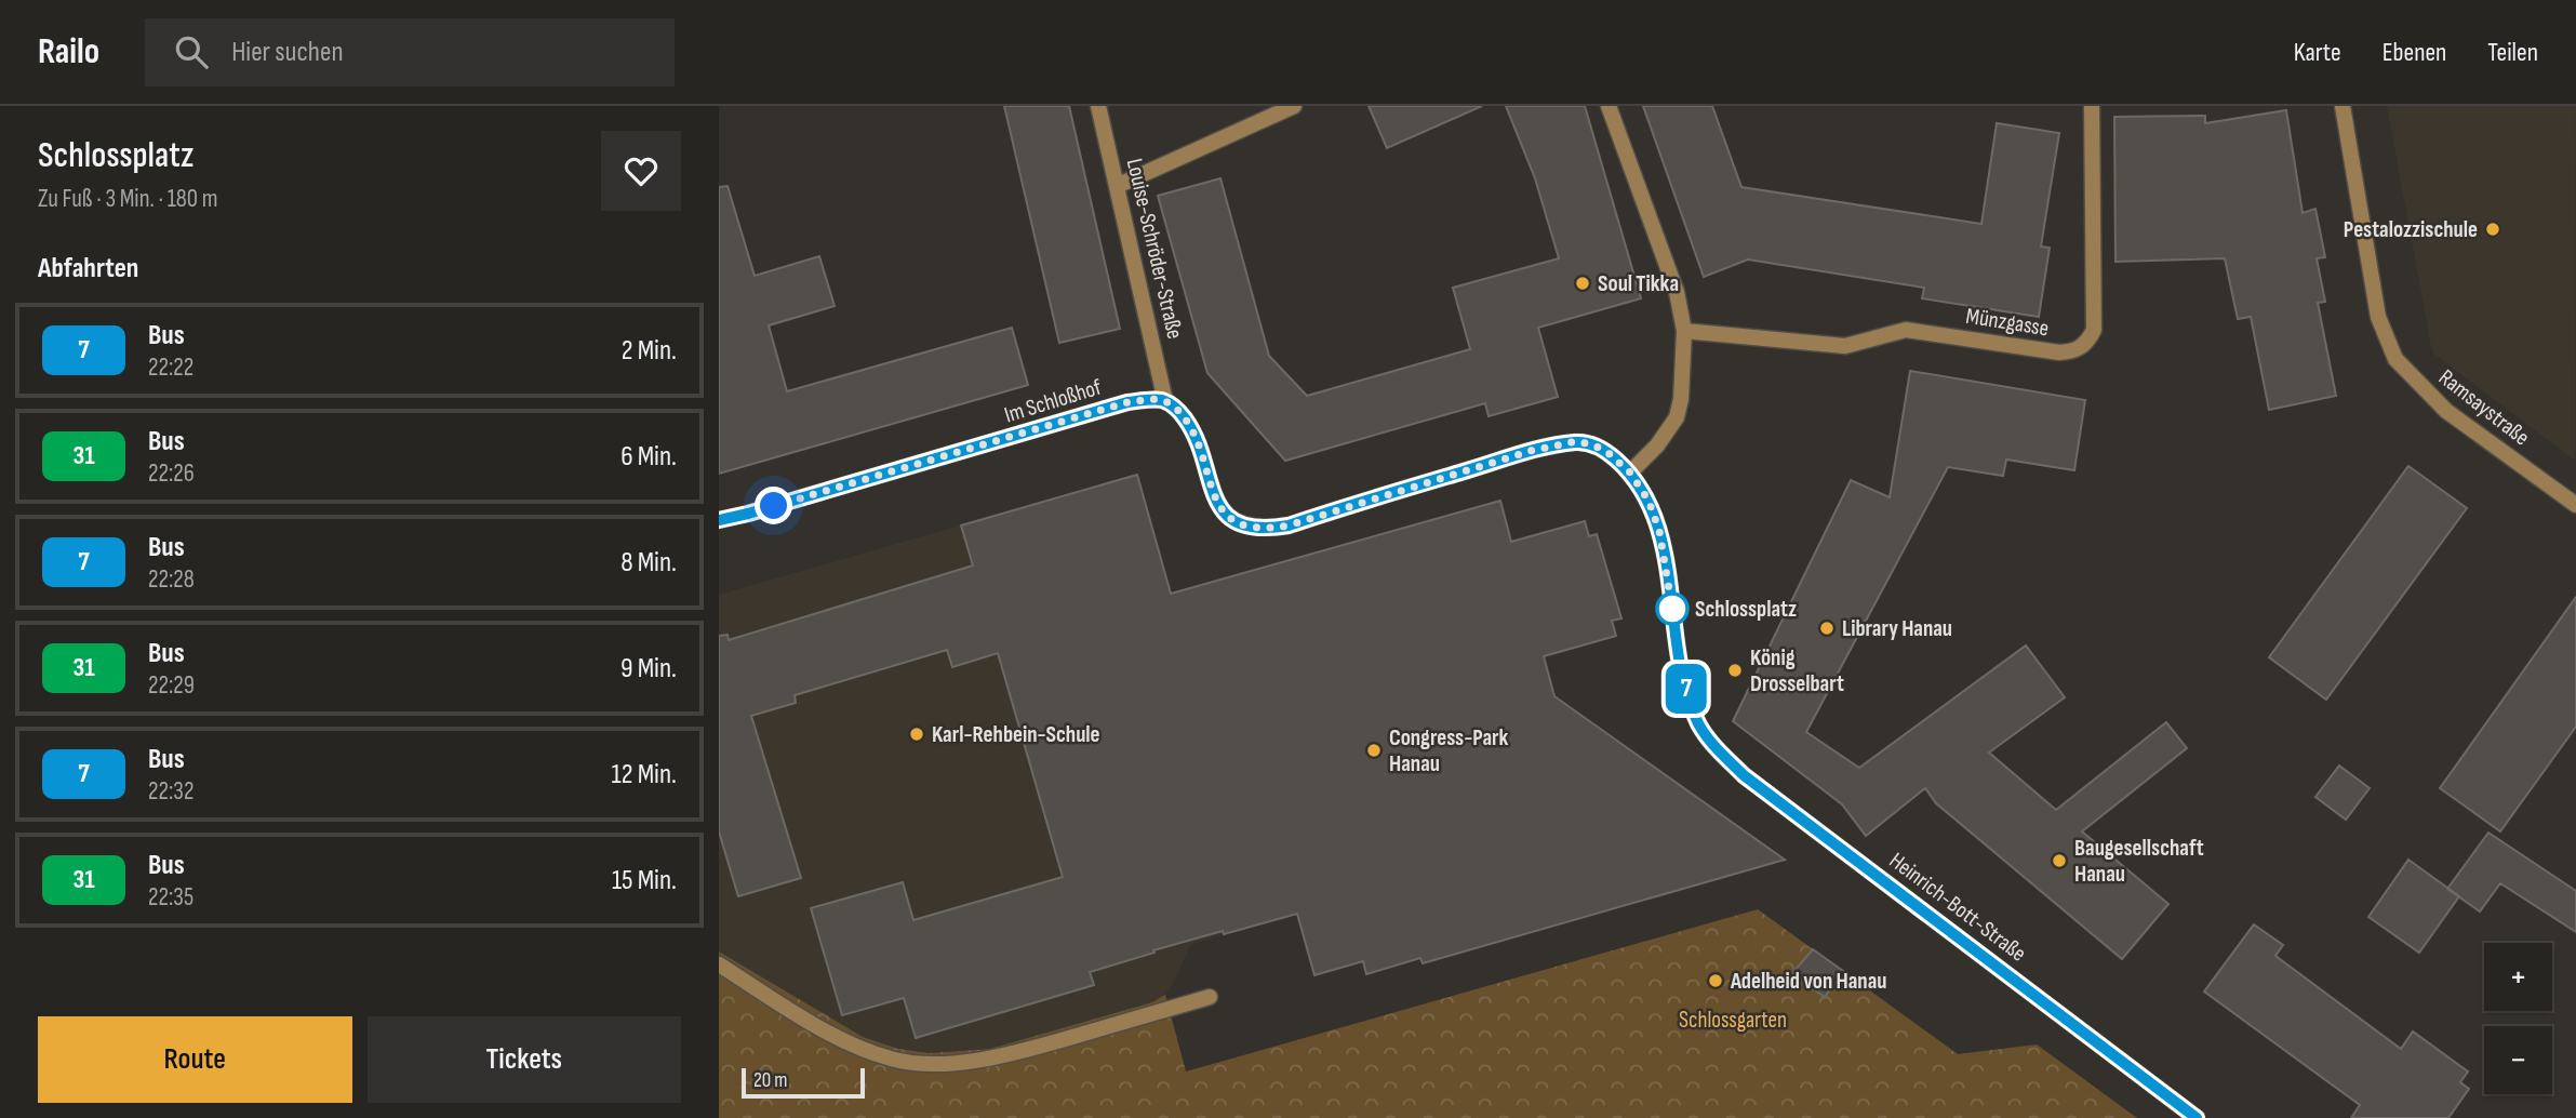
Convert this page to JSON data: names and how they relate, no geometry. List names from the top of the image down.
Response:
{
  "streets": {
    "street": [
      "Louise-Schröder-Straße",
      "Münzgasse",
      "Im Schloßhof",
      "Ramsaystraße",
      "Heinrich-Bott-Straße"
    ]
  },
  "crossings": [
    ["Louise-Schröder-Straße", "Im Schloßhof"]
  ],
  "parks": ["Schlossgarten"],
  "places": [
    "Pestalozzischule",
    "Soul Tikka",
    "Schlossplatz",
    "Library Hanau",
    "König Drosselbart",
    "Karl-Rehbein-Schule",
    "Congress-Park Hanau",
    "Baugesellschaft Hanau",
    "Adelheid von Hanau"
  ],
  "lines": ["bus line 7"],
  "scale_bar": "20 m",
  "page": {
    "header": "Railo",
    "search": "Hier suchen",
    "nav": ["Karte", "Ebenen", "Teilen"],
    "heading": [
      ["Schlossplatz", "Zu Fuß · 3 Min. · 180 m"],
      "Abfahrten"
    ],
    "on_map": "7",
    "list": [
      {
        "mark": "7",
        "name": "Bus",
        "note": "22:22",
        "value": "2 Min."
      },
      {
        "mark": "31",
        "name": "Bus",
        "note": "22:26",
        "value": "6 Min."
      },
      {
        "mark": "7",
        "name": "Bus",
        "note": "22:28",
        "value": "8 Min."
      },
      {
        "mark": "31",
        "name": "Bus",
        "note": "22:29",
        "value": "9 Min."
      },
      {
        "mark": "7",
        "name": "Bus",
        "note": "22:32",
        "value": "12 Min."
      },
      {
        "mark": "31",
        "name": "Bus",
        "note": "22:35",
        "value": "15 Min."
      }
    ],
    "map_buttons": ["+", "−"],
    "buttons": ["Route", "Tickets"],
    "scale": "20 m"
  }
}
